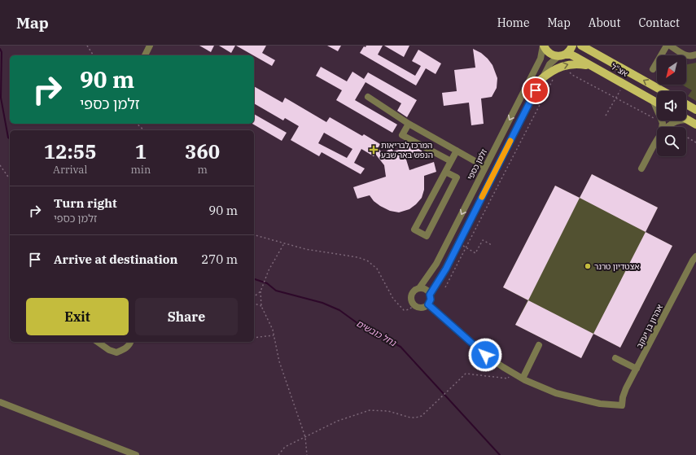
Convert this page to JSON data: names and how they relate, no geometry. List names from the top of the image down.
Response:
{
  "streets": {
    "main road": ["אצ\"ל"],
    "street": ["זלמן כספי", "אהרון בן יעקב"]
  },
  "crossings": [
    ["אצ\"ל", "זלמן כספי"]
  ],
  "water": ["נחל כובשים"],
  "places": {
    "health": ["המרכז לבריאות הנפש באר שבע"],
    "other": ["אצטדיון טרנר"]
  },
  "north": "bottom left",
  "page": {
    "header": "Map",
    "nav": [
      "Home",
      "Map",
      "About",
      "Contact"
    ],
    "turn": ["90 m", "זלמן כספי"],
    "eta": [
      "12:55",
      "Arrival",
      "1",
      "min",
      "360",
      "m"
    ],
    "list": [
      {
        "name": "Turn right",
        "note": "זלמן כספי",
        "value": "90 m"
      },
      {
        "name": "Arrive at destination",
        "value": "270 m"
      }
    ],
    "buttons": ["Exit", "Share"]
  }
}
